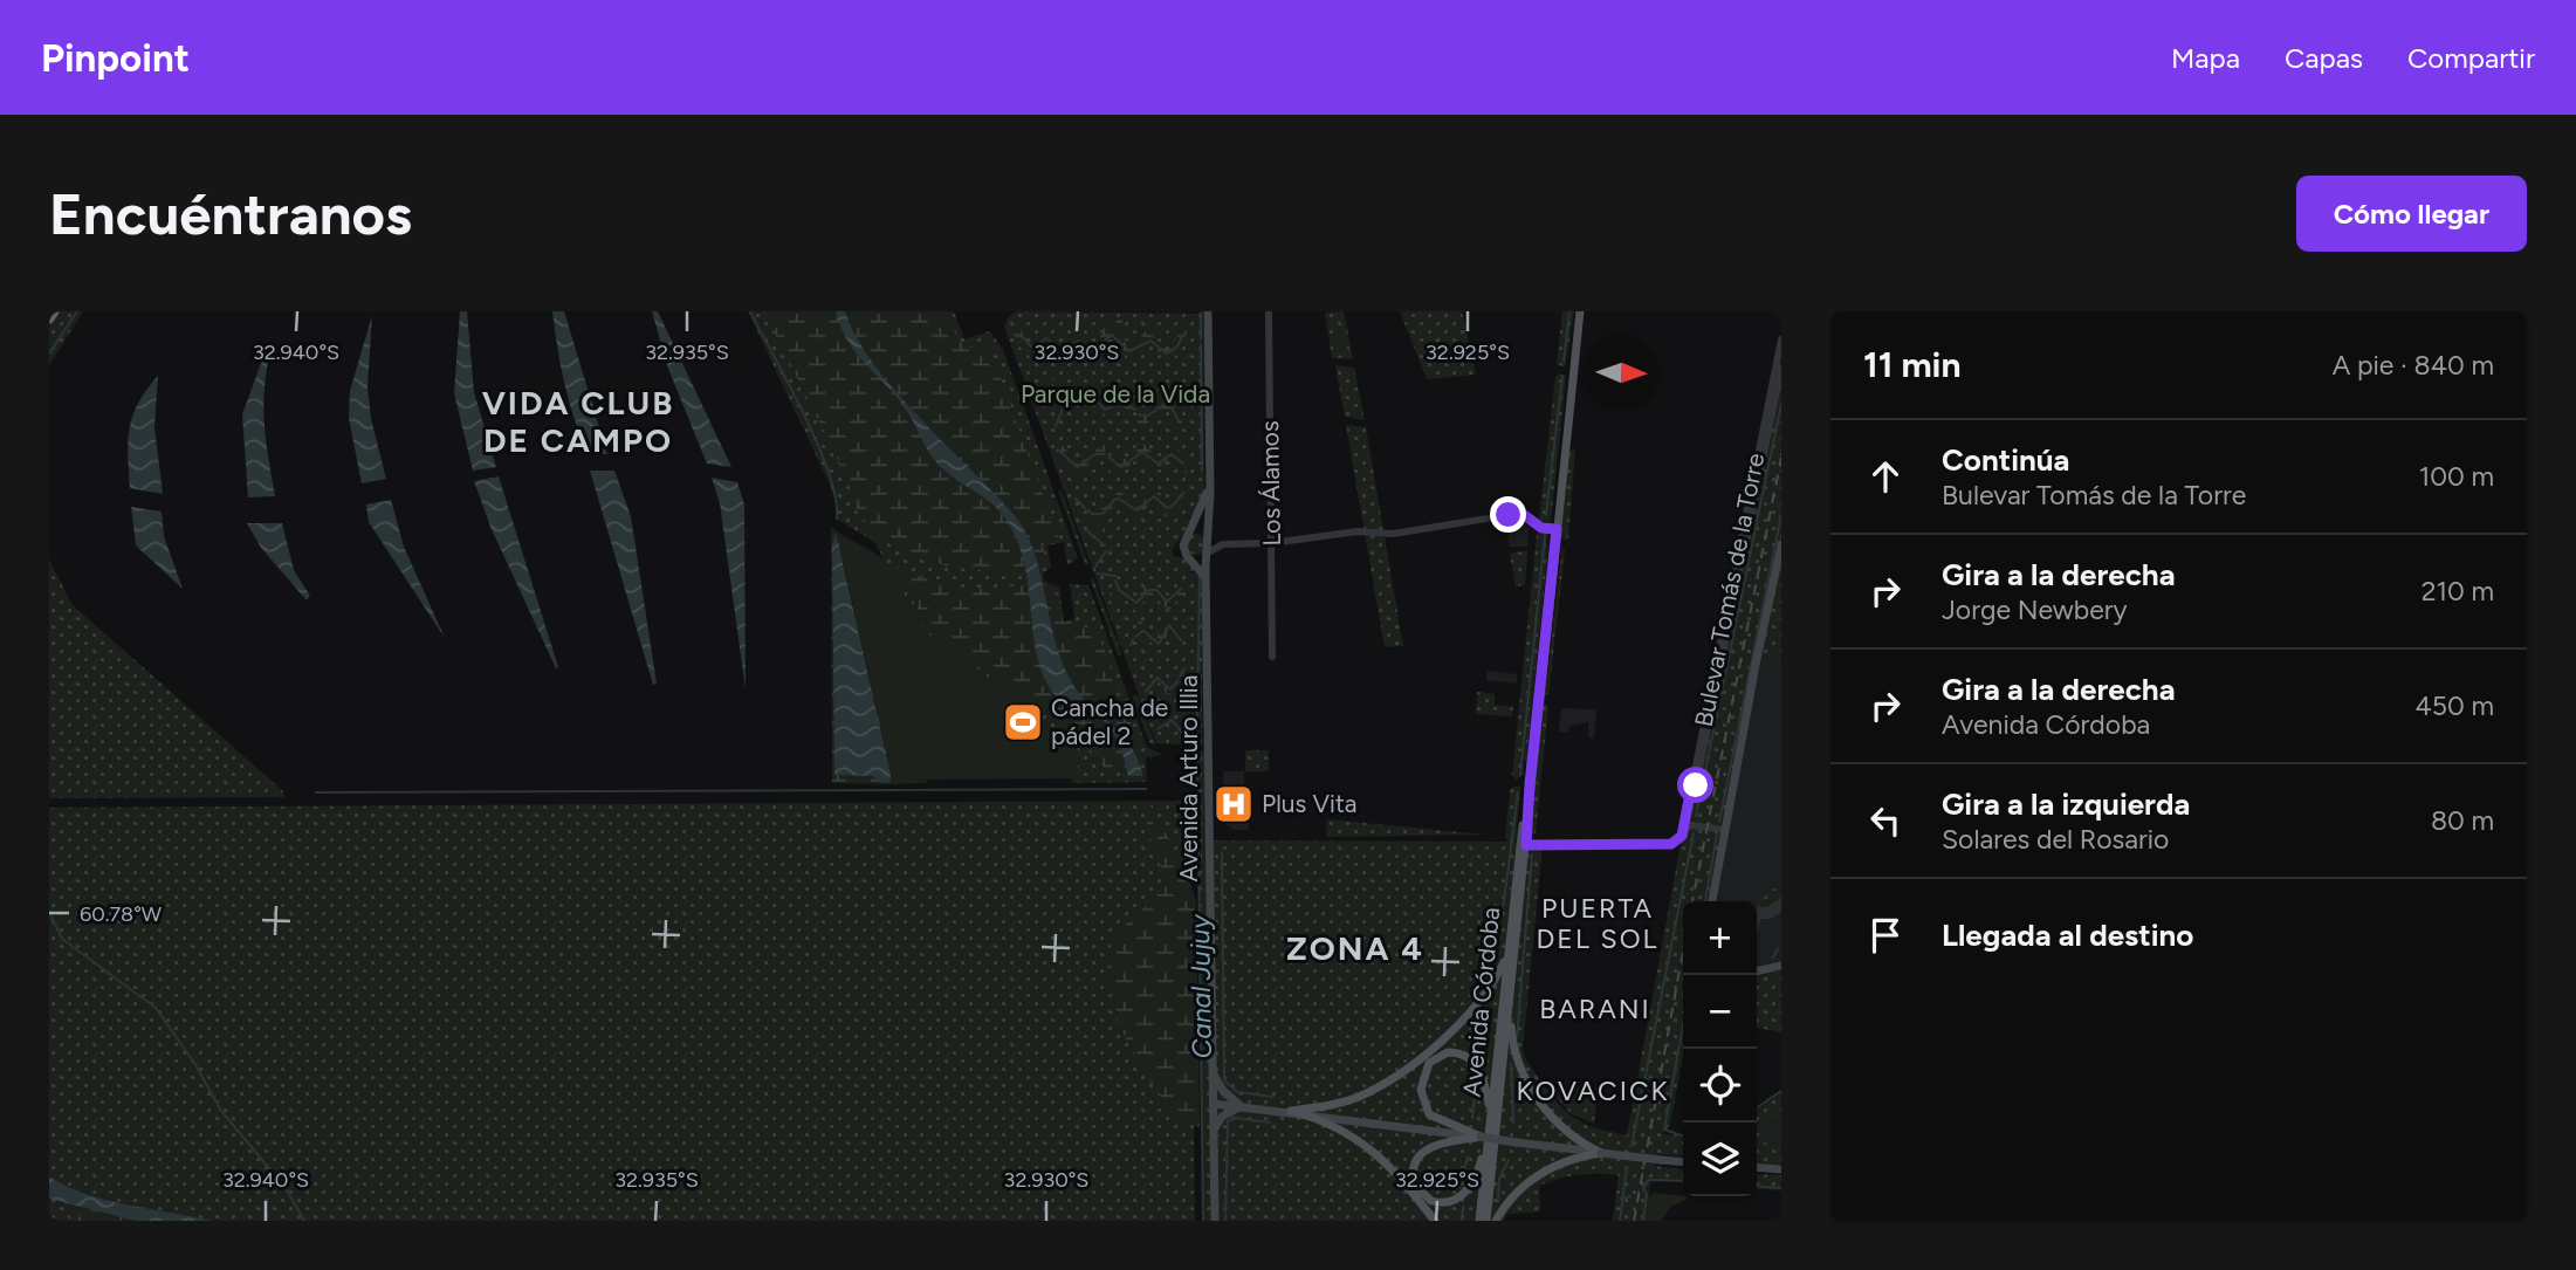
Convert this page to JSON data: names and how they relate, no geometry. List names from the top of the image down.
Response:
{
  "streets": {
    "main road": ["Avenida Arturo Illia", "Avenida Córdoba"],
    "street": ["Los Álamos", "Bulevar Tomás de la Torre"]
  },
  "districts": [
    "VIDA CLUB DE CAMPO",
    "PUERTA DEL SOL",
    "ZONA 4",
    "BARANI",
    "KOVACICK"
  ],
  "water": ["Canal Jujuy"],
  "parks": ["Parque de la Vida"],
  "places": {
    "sports": ["Cancha de pádel 2"],
    "hospital": ["Plus Vita"]
  },
  "north": "right",
  "page": {
    "header": "Pinpoint",
    "nav": ["Mapa", "Capas", "Compartir"],
    "buttons": "Cómo llegar",
    "title": "Encuéntranos",
    "heading": ["11 min", "A pie · 840 m"],
    "list": [
      ["Continúa", "Bulevar Tomás de la Torre", "100 m"],
      ["Gira a la derecha", "Jorge Newbery", "210 m"],
      ["Gira a la derecha", "Avenida Córdoba", "450 m"],
      ["Gira a la izquierda", "Solares del Rosario", "80 m"],
      "Llegada al destino"
    ],
    "map_buttons": ["+", "−"]
  },
  "coordinates": [
    "32.940°S",
    "32.935°S",
    "32.930°S",
    "32.925°S",
    "60.78°W"
  ]
}
